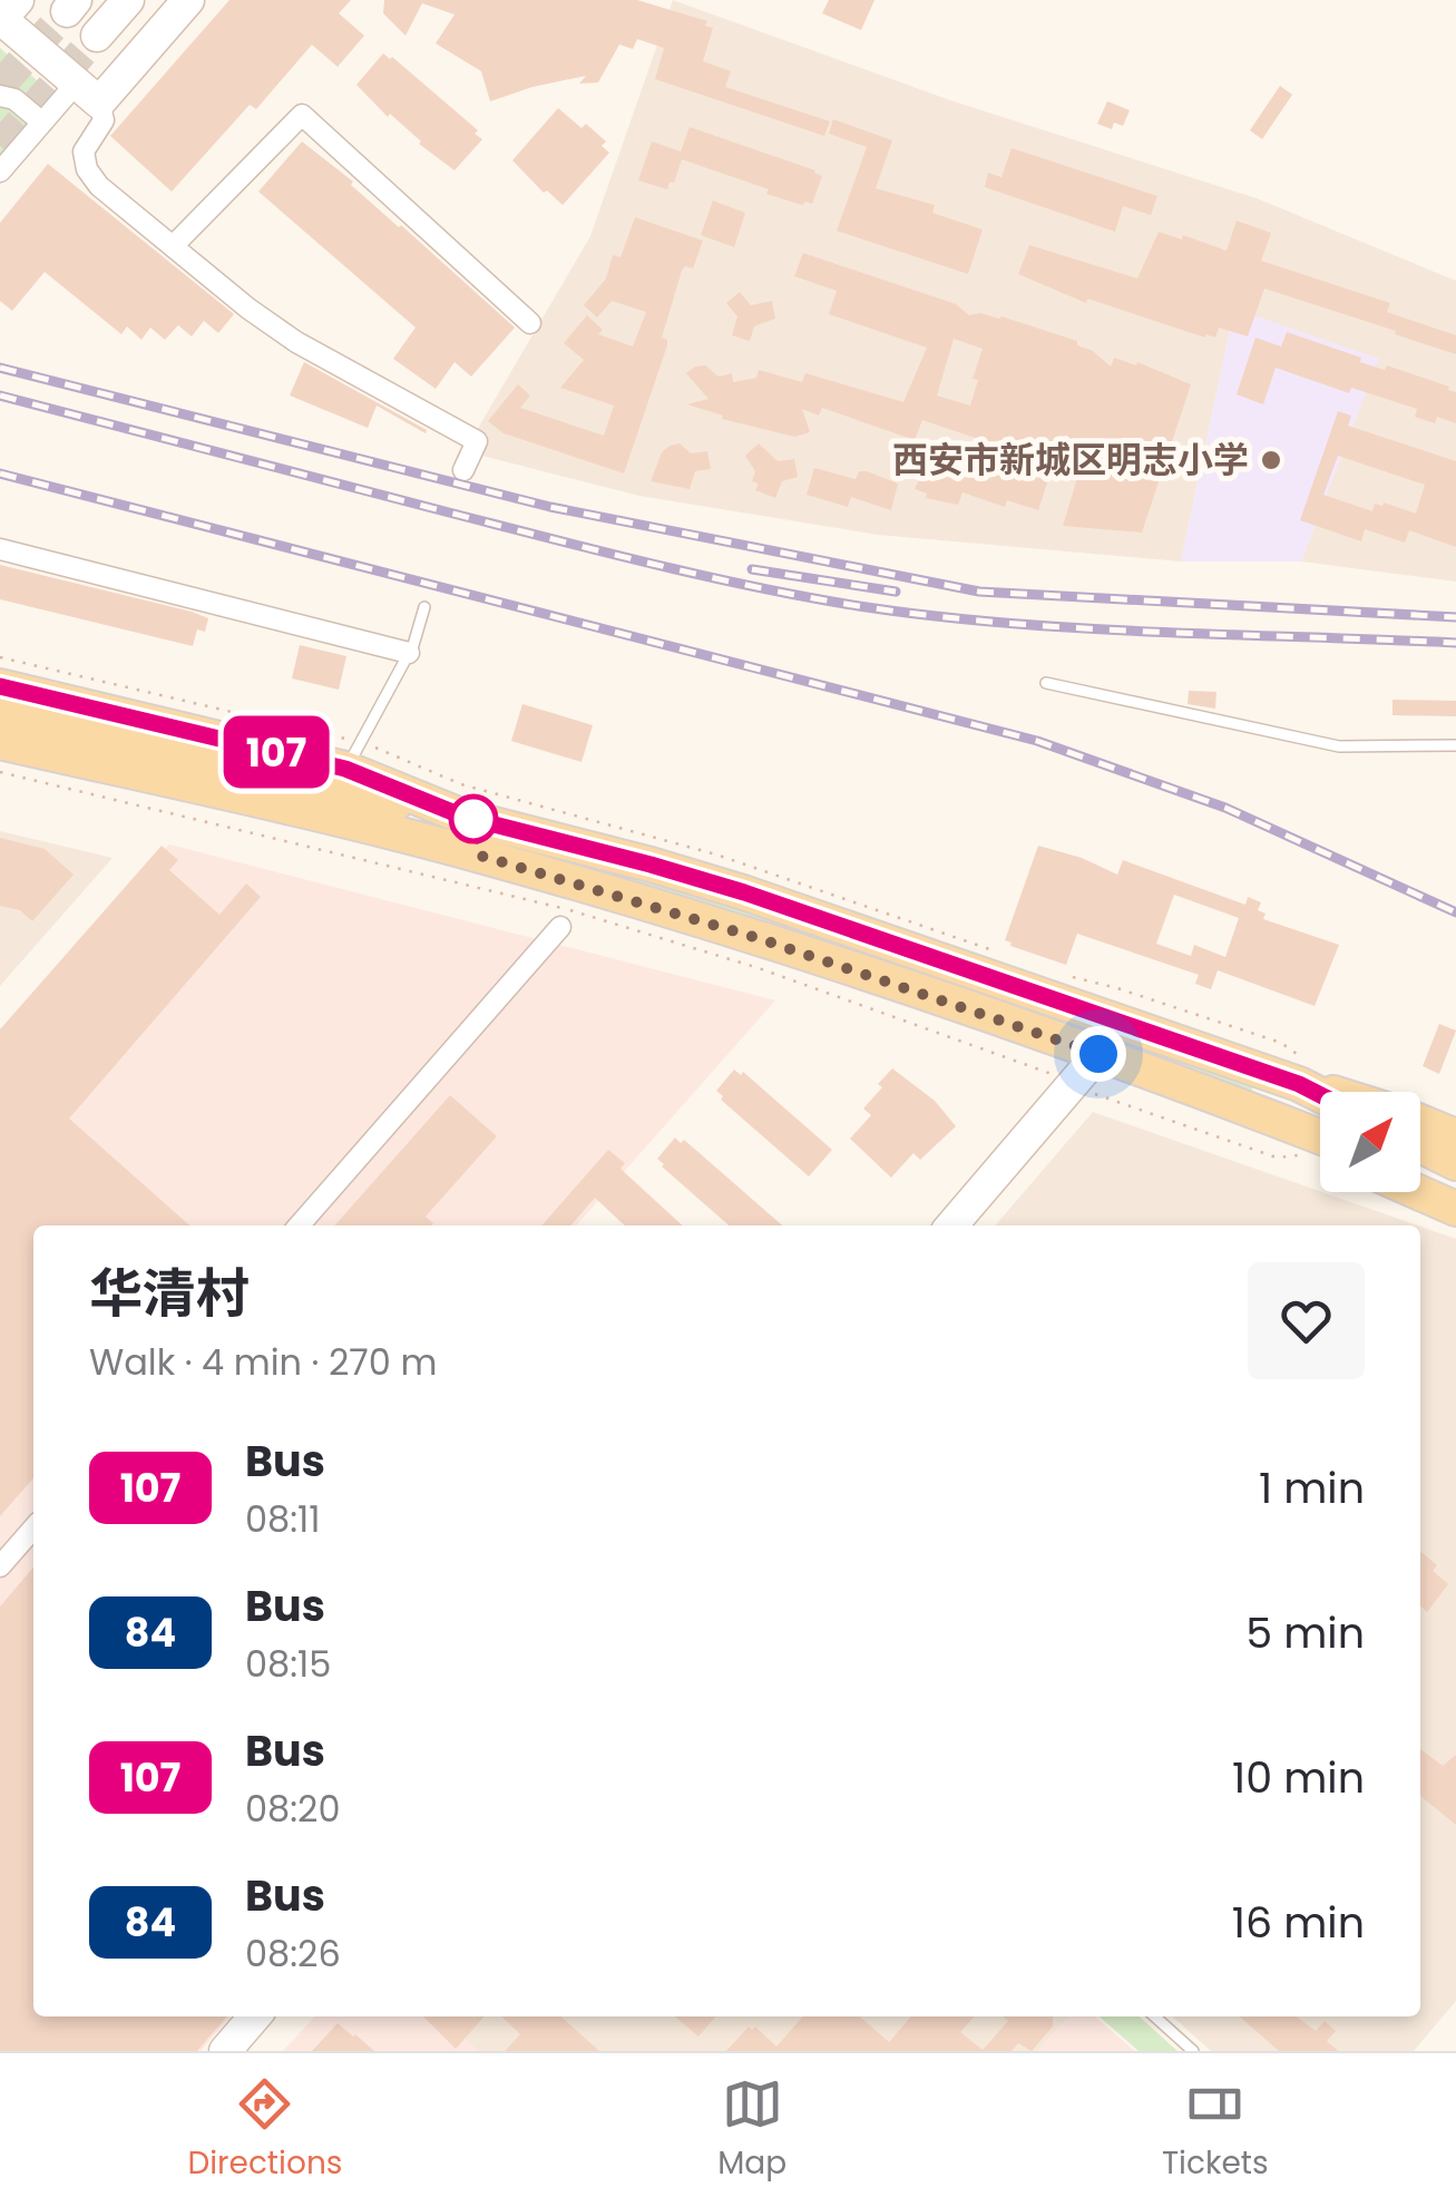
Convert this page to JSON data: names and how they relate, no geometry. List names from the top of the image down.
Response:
{
  "places": ["西安市新城区明志小学"],
  "lines": ["bus line 107"],
  "north": "top right",
  "page": {
    "on_map": "107",
    "heading": ["华清村", "Walk · 4 min · 270 m"],
    "list": [
      {
        "mark": "107",
        "name": "Bus",
        "note": "08:11",
        "value": "1 min"
      },
      {
        "mark": "84",
        "name": "Bus",
        "note": "08:15",
        "value": "5 min"
      },
      {
        "mark": "107",
        "name": "Bus",
        "note": "08:20",
        "value": "10 min"
      },
      {
        "mark": "84",
        "name": "Bus",
        "note": "08:26",
        "value": "16 min"
      }
    ],
    "tabs": ["Directions", "Map", "Tickets"]
  }
}
